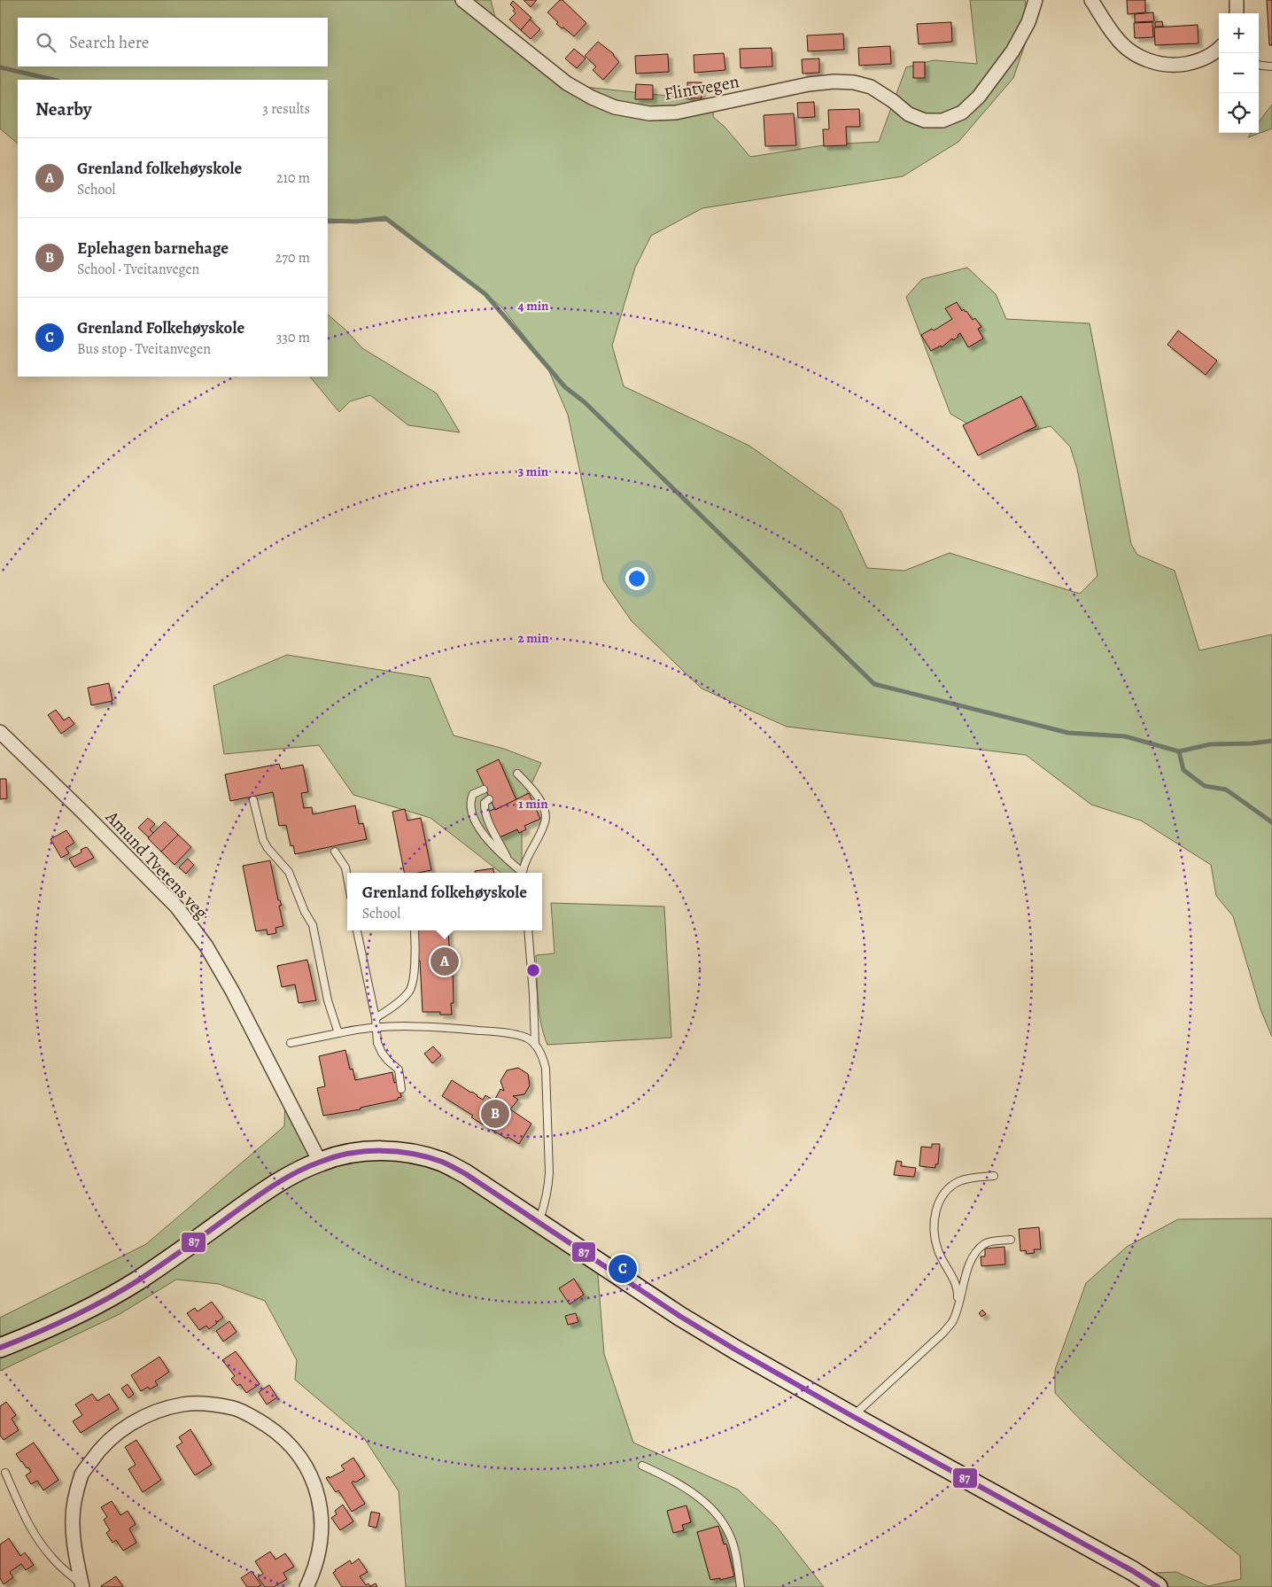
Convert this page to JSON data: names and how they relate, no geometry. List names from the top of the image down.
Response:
{
  "streets": {
    "street": ["Flintvegen", "Amund Tvetens veg"]
  },
  "lines": ["transit line 87"],
  "page": {
    "map_buttons": ["+", "−"],
    "search": "Search here",
    "heading": ["Nearby", "3 results"],
    "list": [
      {
        "mark": "A",
        "name": "Grenland folkehøyskole",
        "note": "School",
        "value": "210 m"
      },
      {
        "mark": "B",
        "name": "Eplehagen barnehage",
        "note": "School · Tveitanvegen",
        "value": "270 m"
      },
      {
        "mark": "C",
        "name": "Grenland Folkehøyskole",
        "note": "Bus stop · Tveitanvegen",
        "value": "330 m"
      }
    ],
    "popup": ["Grenland folkehøyskole", "School"],
    "pins": ["A", "B", "C"]
  },
  "rings": [
    "4 min",
    "3 min",
    "2 min",
    "1 min"
  ]
}
